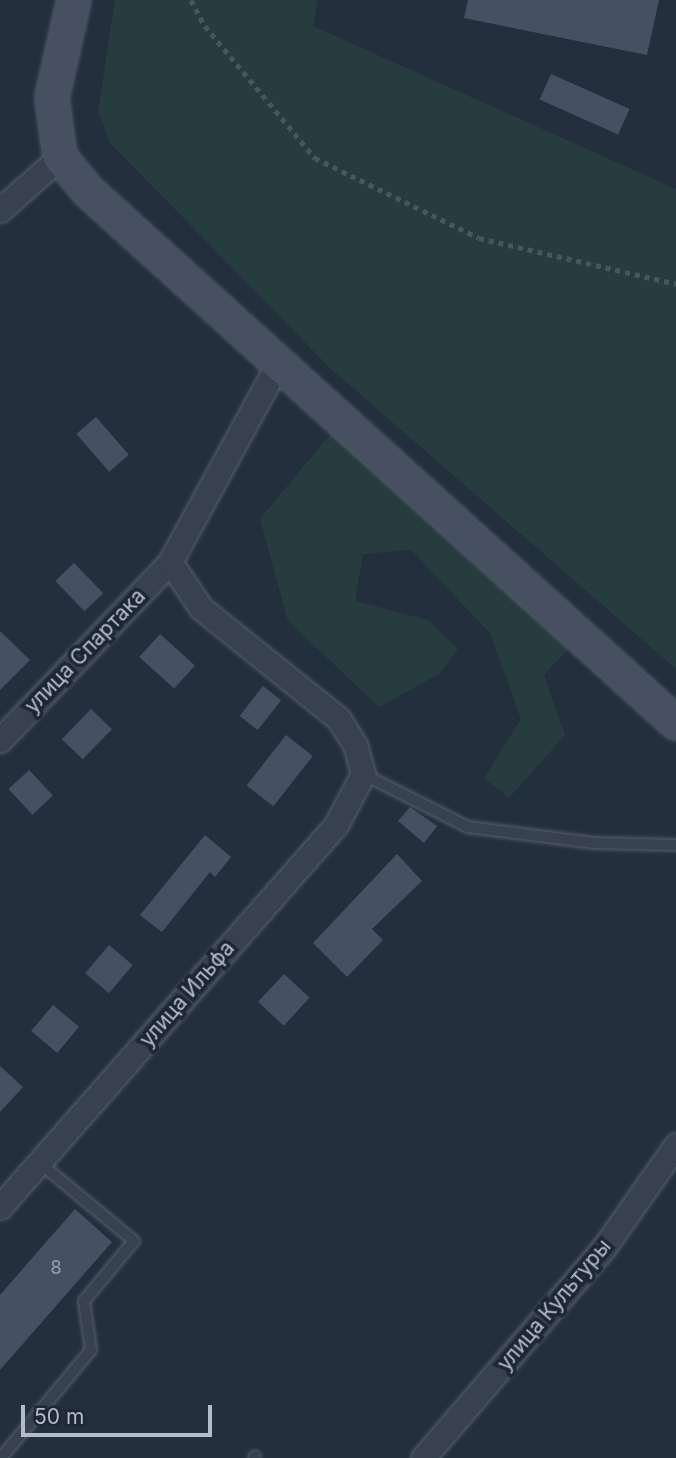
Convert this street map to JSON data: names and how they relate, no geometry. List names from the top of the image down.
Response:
{
  "streets": {
    "street": ["улица Спартака", "улица Ильфа", "улица Культуры"]
  },
  "house_numbers": ["8"],
  "scale_bar": "50 m"
}
